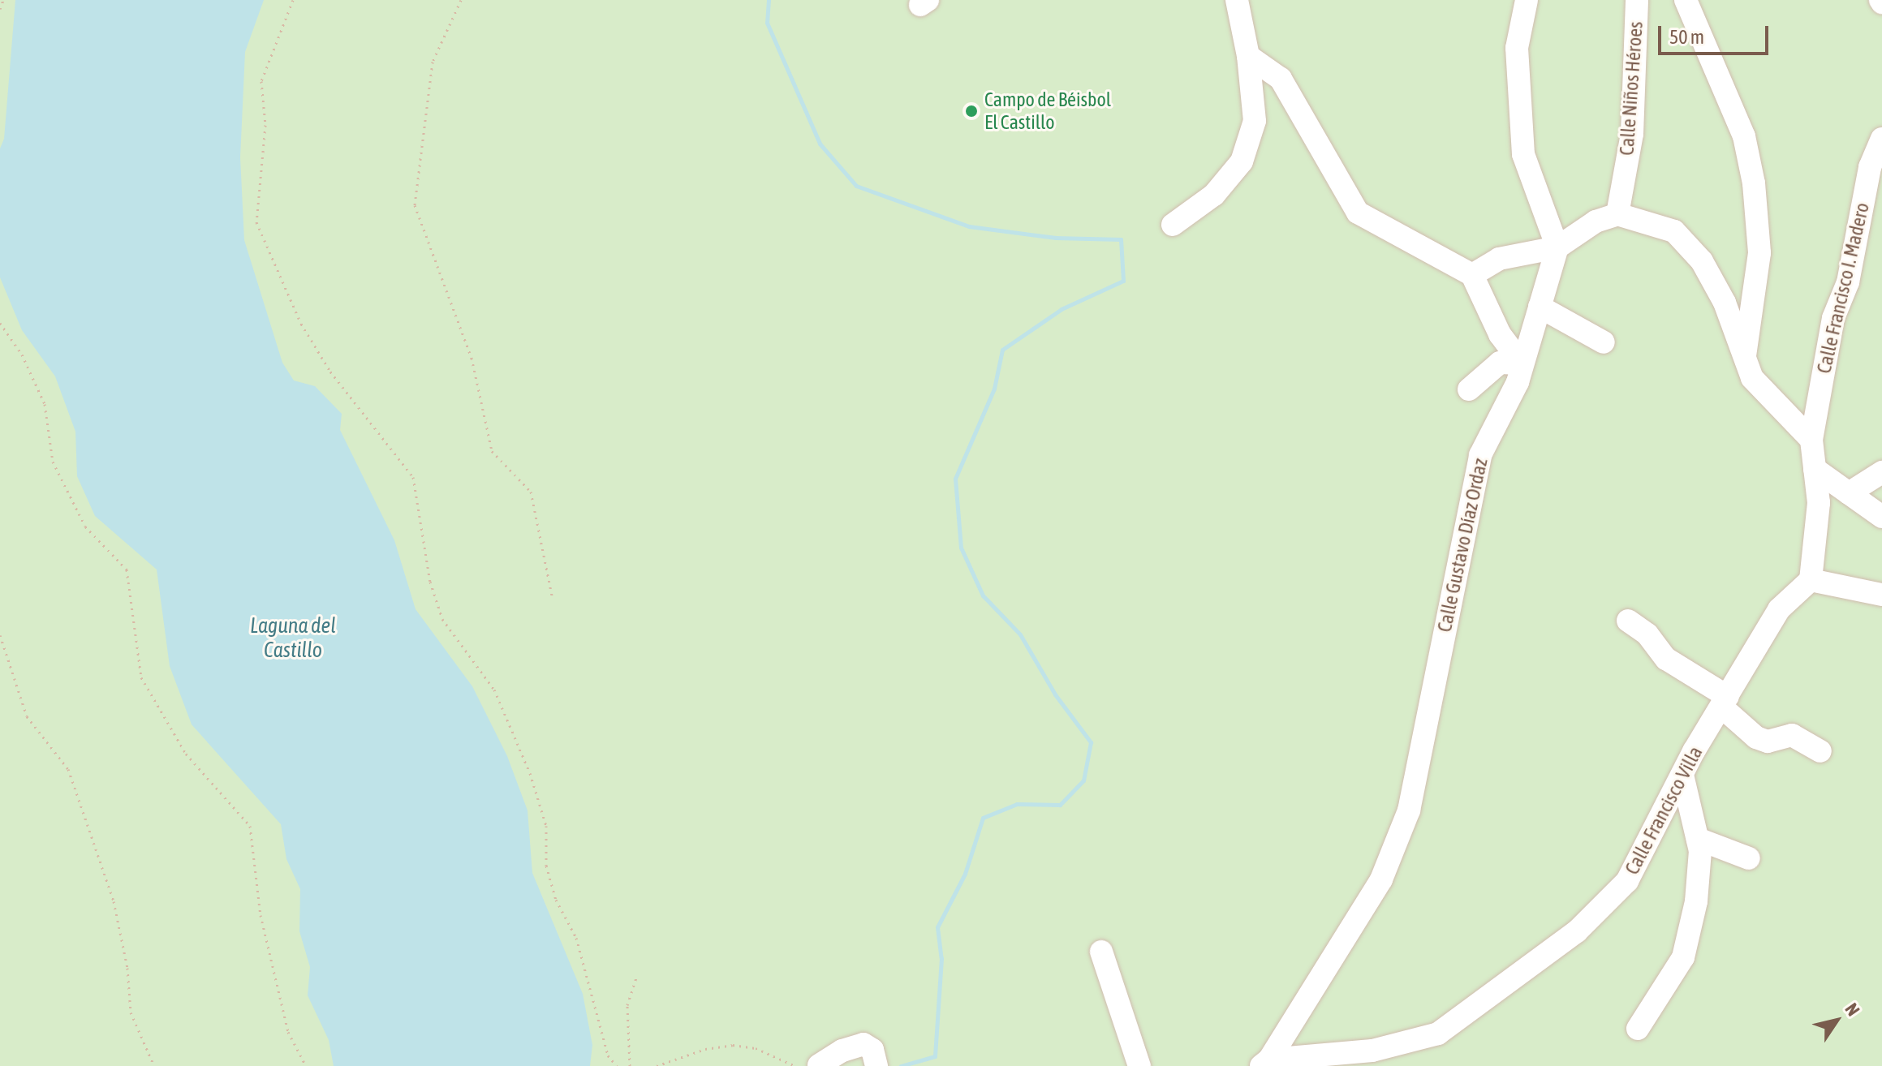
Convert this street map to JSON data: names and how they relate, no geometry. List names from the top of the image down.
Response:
{
  "streets": {
    "street": [
      "Calle Niños Héroes",
      "Calle Francisco I. Madero",
      "Calle Gustavo Díaz Ordaz",
      "Calle Francisco Villa"
    ]
  },
  "crossings": [
    ["Calle Gustavo Díaz Ordaz", "Calle Francisco Villa"]
  ],
  "water": ["Laguna del Castillo"],
  "places": ["Campo de Béisbol El Castillo"],
  "scale_bar": "50 m",
  "north": "top right"
}
